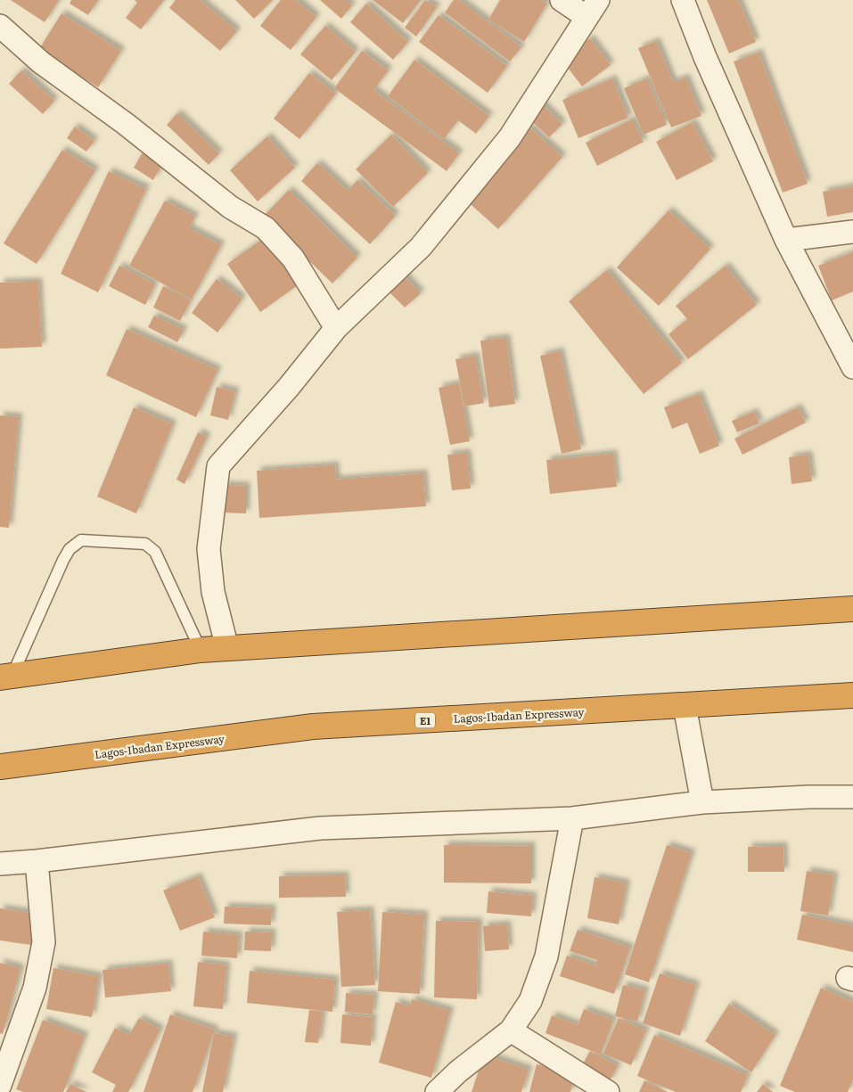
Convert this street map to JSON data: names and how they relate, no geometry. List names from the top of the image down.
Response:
{
  "streets": {
    "highway": ["Lagos-Ibadan Expressway", "E1"]
  }
}
